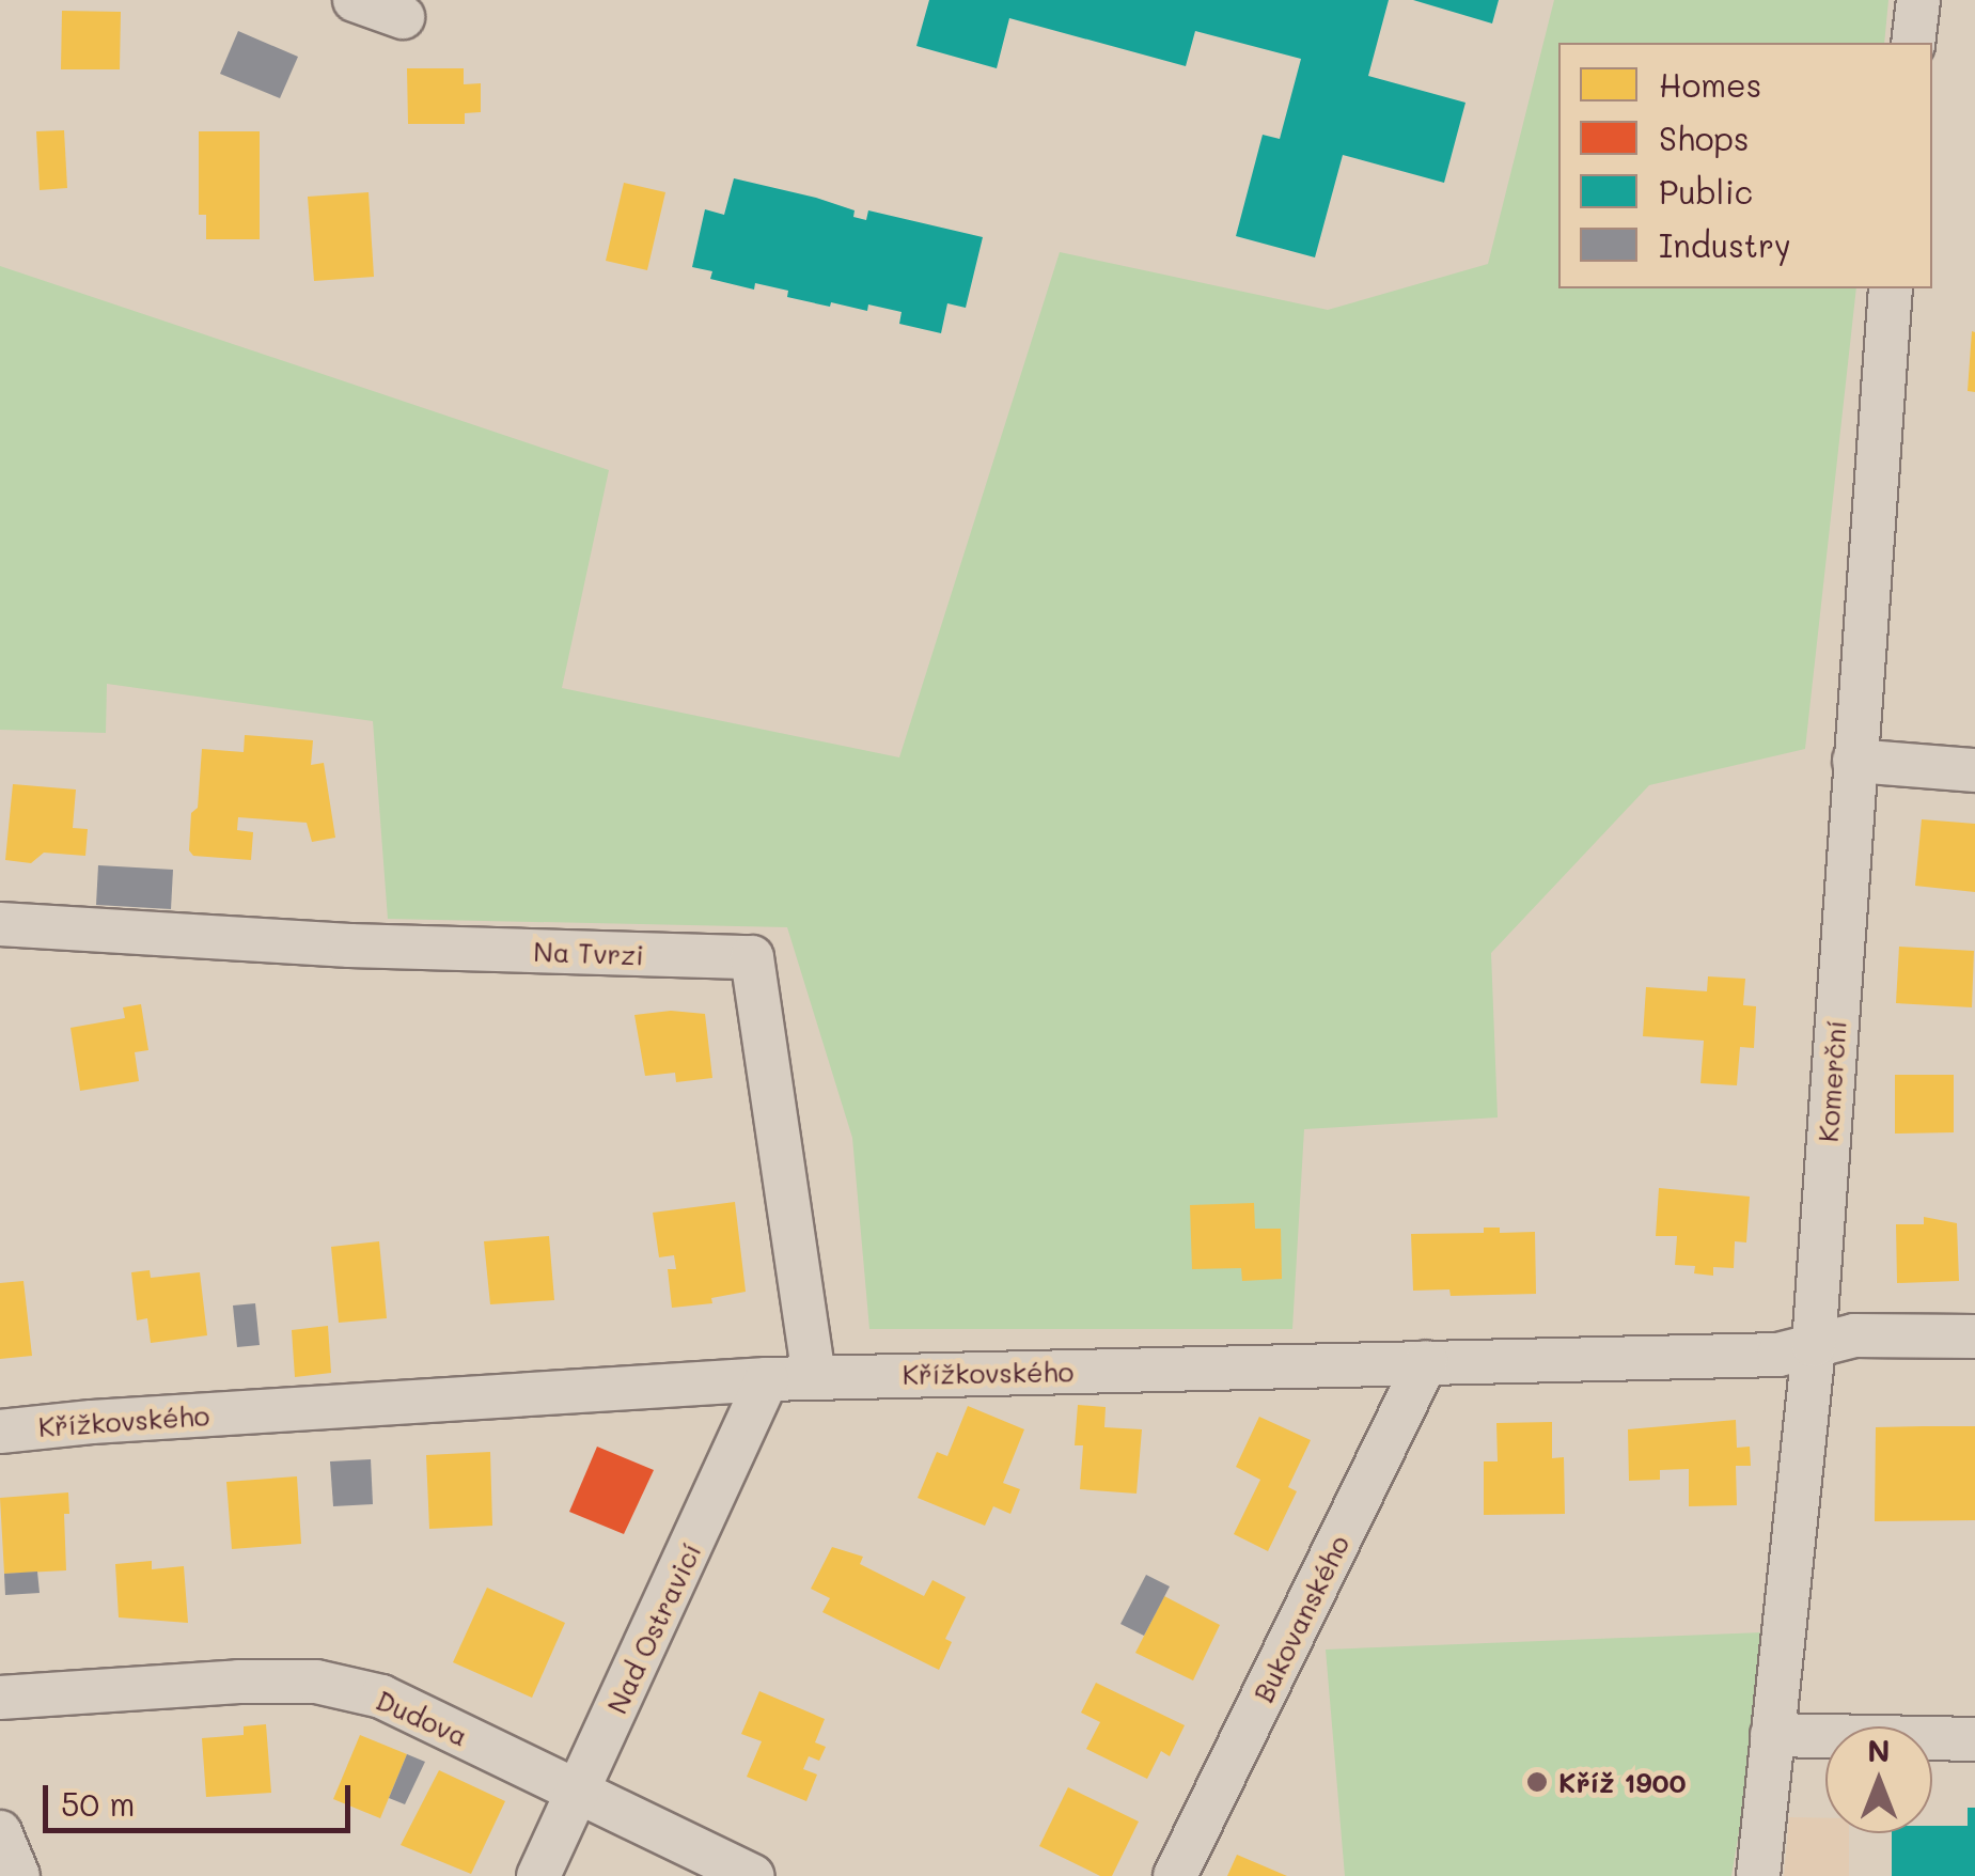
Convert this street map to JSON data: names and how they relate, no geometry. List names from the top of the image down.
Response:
{
  "streets": {
    "street": [
      "Na Tvrzi",
      "Komerční",
      "Křížkovského",
      "Bukovanského",
      "Nad Ostravicí",
      "Dudova"
    ]
  },
  "crossings": [
    ["Na Tvrzi", "Křížkovského"],
    ["Komerční", "Křížkovského"],
    ["Křížkovského", "Bukovanského"],
    ["Křížkovského", "Nad Ostravicí"],
    ["Nad Ostravicí", "Dudova"]
  ],
  "places": ["Kříž 1900"],
  "legend": [
    "Homes",
    "Shops",
    "Public",
    "Industry"
  ],
  "scale_bar": "50 m",
  "north": "top"
}
